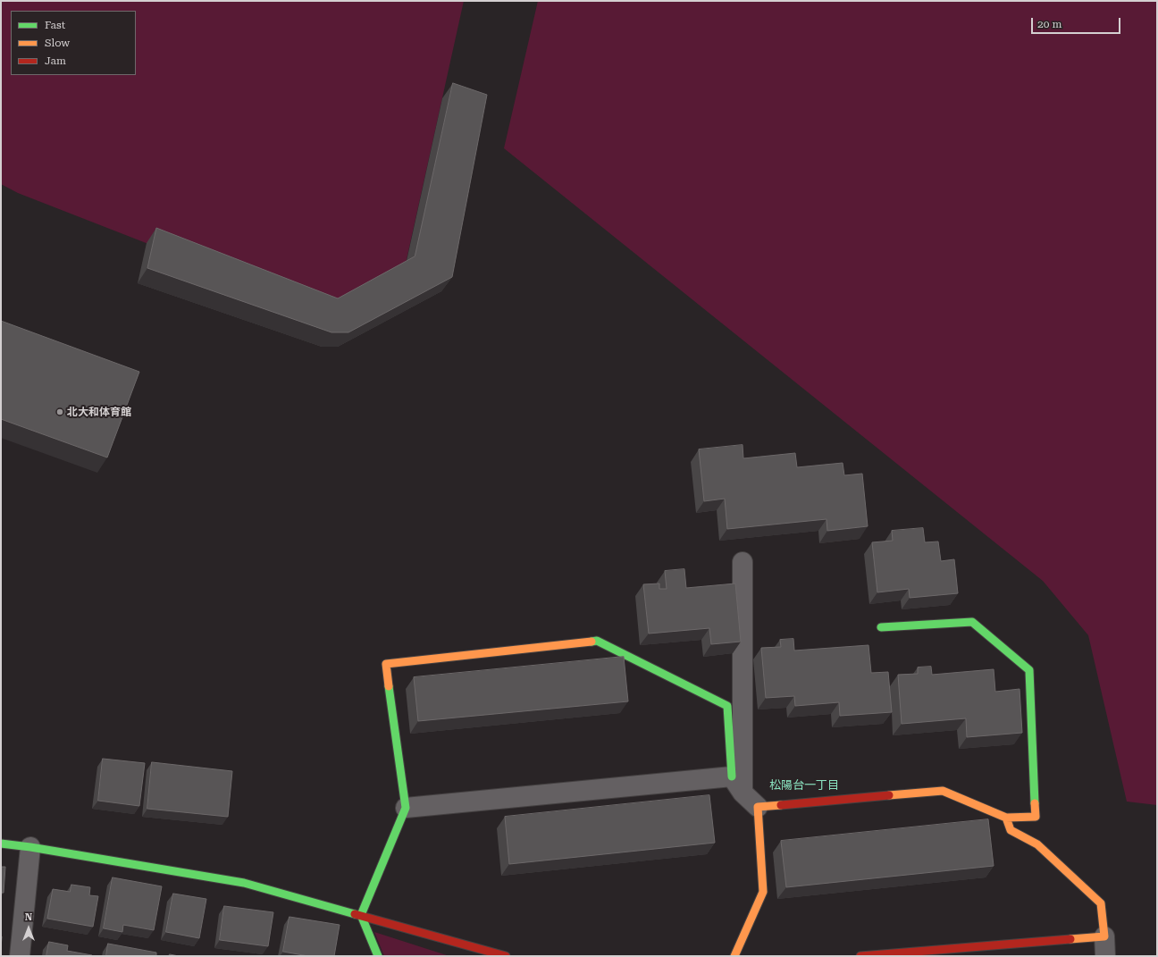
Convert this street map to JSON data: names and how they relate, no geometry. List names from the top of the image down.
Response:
{
  "districts": ["松陽台一丁目"],
  "places": ["北大和体育館"],
  "legend": ["Fast", "Slow", "Jam"],
  "scale_bar": "20 m",
  "north": "top"
}
